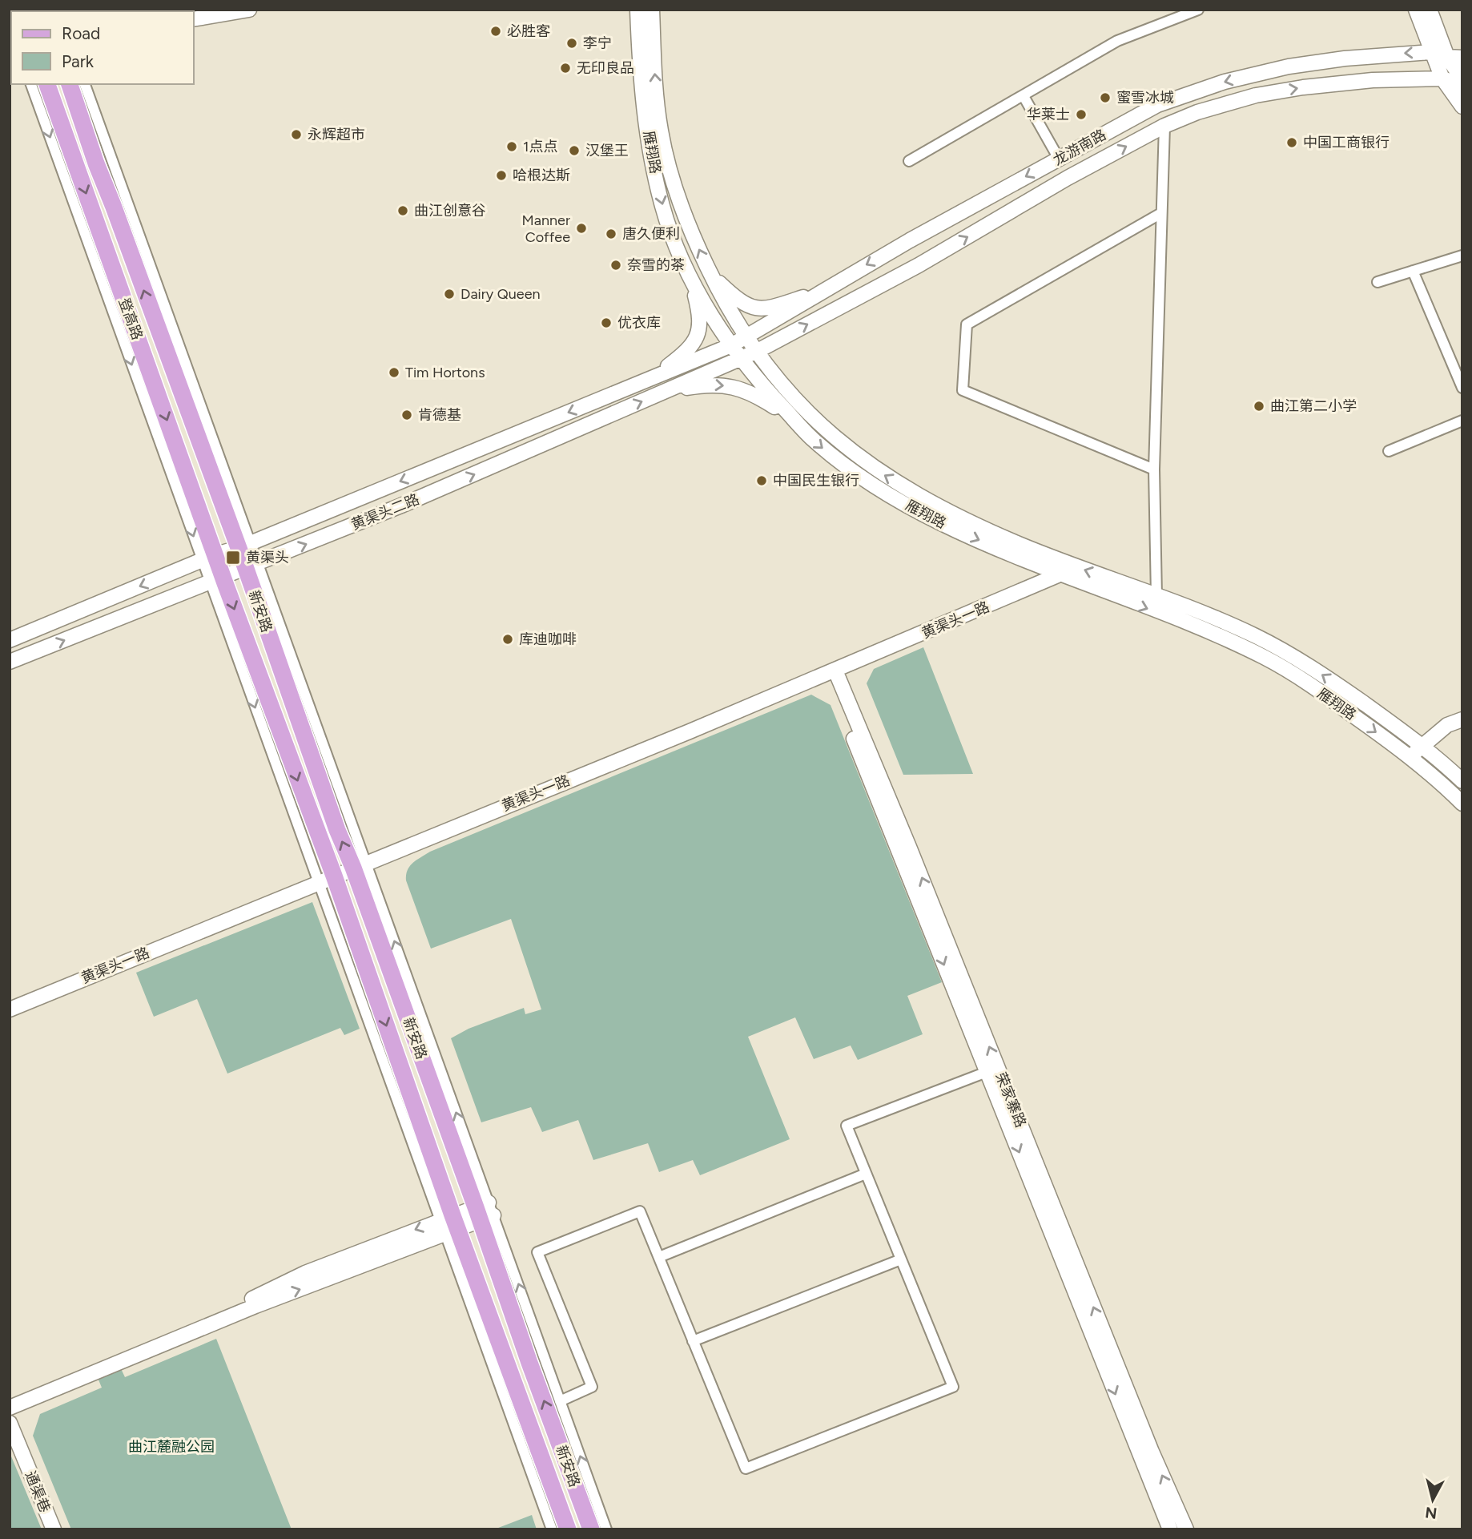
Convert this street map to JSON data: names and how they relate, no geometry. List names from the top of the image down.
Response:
{
  "streets": {
    "main road": [
      "龙游南路",
      "雁翔路",
      "登高路",
      "黄渠头二路",
      "新安路",
      "黄渠头一路",
      "荣家寨路",
      "通渠巷"
    ]
  },
  "crossings": [
    ["龙游南路", "雁翔路"],
    ["龙游南路", "黄渠头二路"],
    ["雁翔路", "黄渠头二路"],
    ["雁翔路", "黄渠头一路"],
    ["登高路", "黄渠头二路"],
    ["登高路", "新安路"],
    ["黄渠头二路", "新安路"],
    ["新安路", "黄渠头一路"],
    ["黄渠头一路", "荣家寨路"]
  ],
  "parks": ["曲江麓融公园"],
  "places": {
    "other": [
      "必胜客",
      "李宁",
      "无印良品",
      "蜜雪冰城",
      "华莱士",
      "永辉超市",
      "中国工商银行",
      "1点点",
      "汉堡王",
      "哈根达斯",
      "曲江创意谷",
      "Manner Coffee",
      "唐久便利",
      "奈雪的茶",
      "Dairy Queen",
      "优衣库",
      "Tim Hortons",
      "曲江第二小学",
      "肯德基",
      "中国民生银行",
      "库迪咖啡"
    ],
    "transit": ["黄渠头"]
  },
  "legend": ["Road", "Park"],
  "north": "bottom"
}
